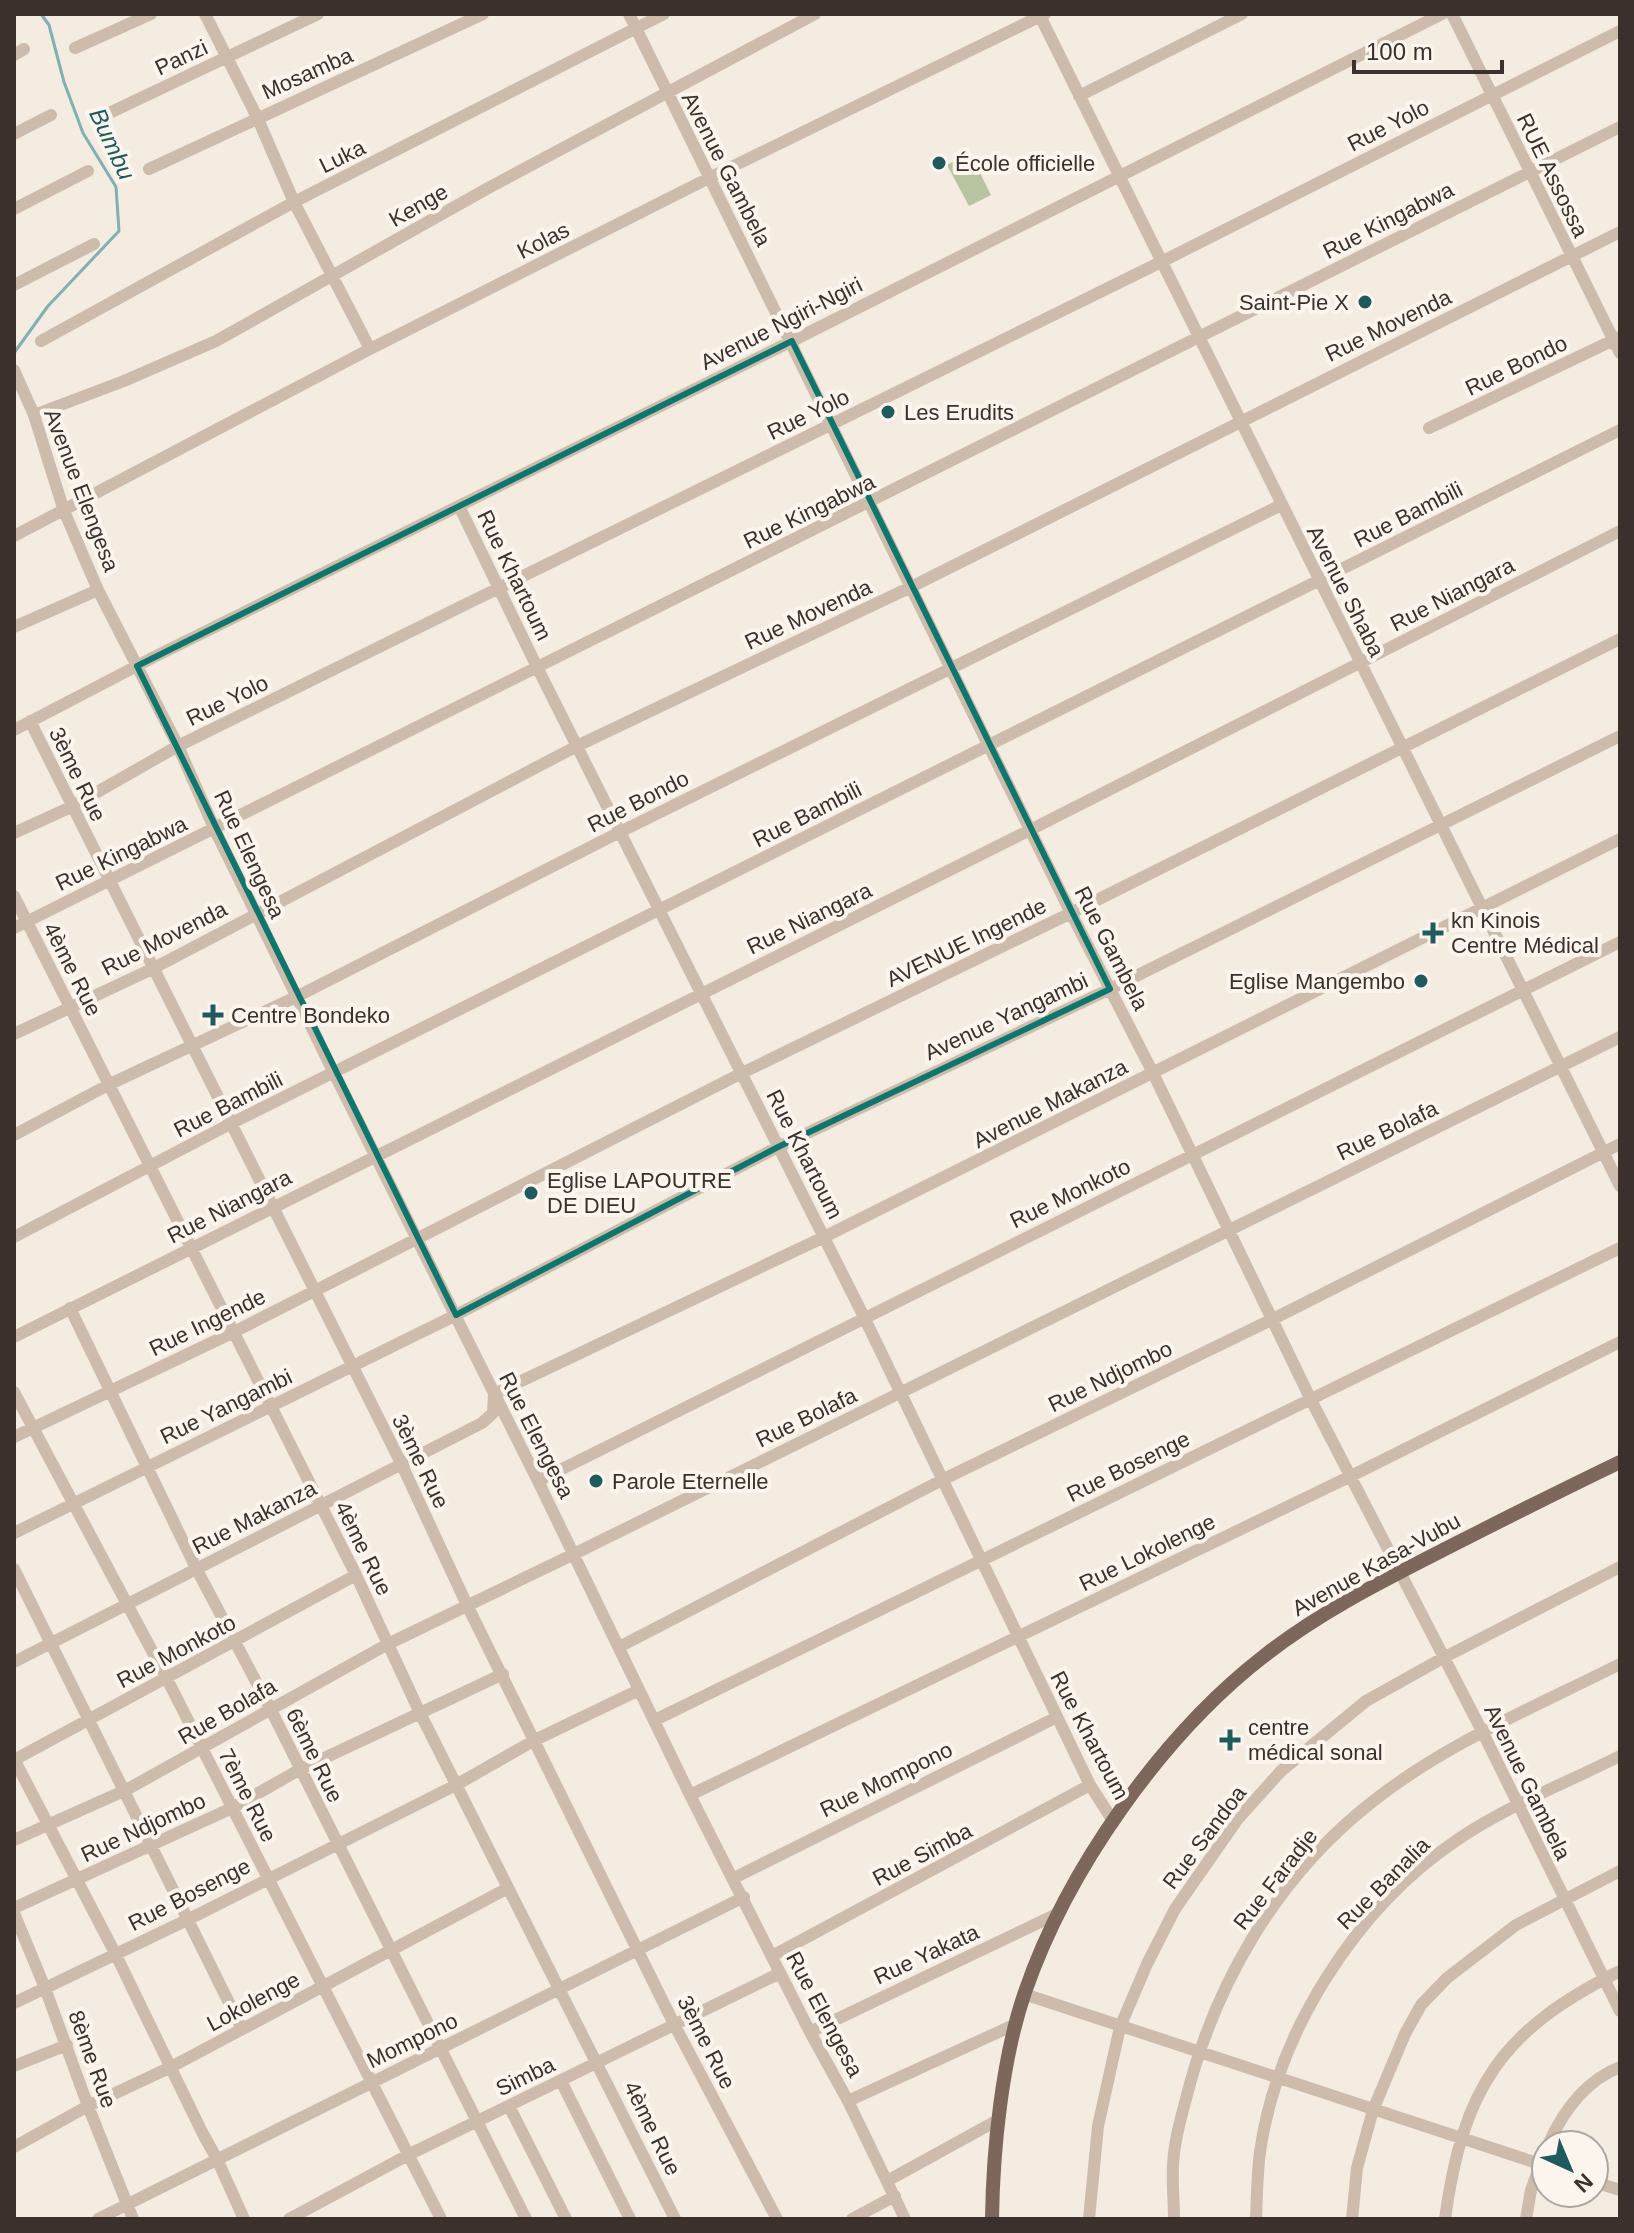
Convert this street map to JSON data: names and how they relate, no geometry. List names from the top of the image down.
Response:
{
  "streets": {
    "main road": ["Avenue Kasa-Vubu"],
    "street": [
      "Panzi",
      "Mosamba",
      "Rue Yolo",
      "Luka",
      "Avenue Gambela",
      "RUE Assossa",
      "Kenge",
      "Rue Kingabwa",
      "Kolas",
      "Avenue Ngiri-Ngiri",
      "Rue Movenda",
      "Rue Bondo",
      "Avenue Elengesa",
      "Rue Bambili",
      "Rue Khartoum",
      "Avenue Shaba",
      "Rue Niangara",
      "3ème Rue",
      "Rue Elengesa",
      "AVENUE Ingende",
      "Rue Gambela",
      "4ème Rue",
      "Avenue Yangambi",
      "Avenue Makanza",
      "Rue Bolafa",
      "Rue Monkoto",
      "Rue Ingende",
      "Rue Ndjombo",
      "Rue Yangambi",
      "Rue Bosenge",
      "Rue Makanza",
      "Rue Lokolenge",
      "6ème Rue",
      "Rue Mompono",
      "7ème Rue",
      "Rue Sandoa",
      "Rue Simba",
      "Rue Faradje",
      "Rue Banalia",
      "Rue Yakata",
      "Lokolenge",
      "Mompono",
      "8ème Rue",
      "Simba"
    ]
  },
  "crossings": [
    ["Rue Yolo", "RUE Assossa"],
    ["Rue Yolo", "Rue Khartoum"],
    ["Rue Yolo", "Avenue Shaba"],
    ["Rue Yolo", "3ème Rue"],
    ["Rue Yolo", "Rue Elengesa"],
    ["Rue Yolo", "Rue Gambela"],
    ["Luka", "Avenue Gambela"],
    ["Avenue Gambela", "Kenge"],
    ["Avenue Gambela", "Kolas"],
    ["Avenue Gambela", "Avenue Ngiri-Ngiri"],
    ["Avenue Gambela", "Rue Gambela"],
    ["Avenue Gambela", "Avenue Kasa-Vubu"],
    ["Avenue Gambela", "Rue Sandoa"],
    ["Avenue Gambela", "Rue Faradje"],
    ["Avenue Gambela", "Rue Banalia"],
    ["RUE Assossa", "Rue Kingabwa"],
    ["RUE Assossa", "Rue Movenda"],
    ["RUE Assossa", "Rue Bondo"],
    ["Kenge", "Avenue Elengesa"],
    ["Rue Kingabwa", "Rue Khartoum"],
    ["Rue Kingabwa", "Avenue Shaba"],
    ["Rue Kingabwa", "3ème Rue"],
    ["Rue Kingabwa", "Rue Elengesa"],
    ["Rue Kingabwa", "Rue Gambela"],
    ["Rue Kingabwa", "4ème Rue"],
    ["Kolas", "Avenue Elengesa"],
    ["Kolas", "Avenue Shaba"],
    ["Avenue Ngiri-Ngiri", "Avenue Elengesa"],
    ["Avenue Ngiri-Ngiri", "Rue Khartoum"],
    ["Avenue Ngiri-Ngiri", "Avenue Shaba"],
    ["Avenue Ngiri-Ngiri", "3ème Rue"],
    ["Avenue Ngiri-Ngiri", "Rue Elengesa"],
    ["Avenue Ngiri-Ngiri", "Rue Gambela"],
    ["Rue Movenda", "Rue Khartoum"],
    ["Rue Movenda", "Avenue Shaba"],
    ["Rue Movenda", "3ème Rue"],
    ["Rue Movenda", "Rue Elengesa"],
    ["Rue Movenda", "Rue Gambela"],
    ["Rue Movenda", "4ème Rue"],
    ["Rue Bondo", "Rue Khartoum"],
    ["Rue Bondo", "Avenue Shaba"],
    ["Rue Bondo", "3ème Rue"],
    ["Rue Bondo", "Rue Elengesa"],
    ["Rue Bondo", "Rue Gambela"],
    ["Rue Bondo", "4ème Rue"],
    ["Avenue Elengesa", "Rue Elengesa"],
    ["Rue Bambili", "Rue Khartoum"],
    ["Rue Bambili", "Avenue Shaba"],
    ["Rue Bambili", "3ème Rue"],
    ["Rue Bambili", "Rue Elengesa"],
    ["Rue Bambili", "Rue Gambela"],
    ["Rue Bambili", "4ème Rue"],
    ["Rue Khartoum", "Rue Niangara"],
    ["Rue Khartoum", "AVENUE Ingende"],
    ["Rue Khartoum", "Avenue Yangambi"],
    ["Rue Khartoum", "Avenue Makanza"],
    ["Rue Khartoum", "Rue Bolafa"],
    ["Rue Khartoum", "Rue Monkoto"],
    ["Rue Khartoum", "Rue Ndjombo"],
    ["Rue Khartoum", "Rue Bosenge"],
    ["Rue Khartoum", "Rue Lokolenge"],
    ["Rue Khartoum", "Avenue Kasa-Vubu"],
    ["Rue Khartoum", "Rue Mompono"],
    ["Rue Khartoum", "Rue Simba"],
    ["Avenue Shaba", "Rue Niangara"],
    ["Avenue Shaba", "AVENUE Ingende"],
    ["Avenue Shaba", "Avenue Yangambi"],
    ["Avenue Shaba", "Avenue Makanza"],
    ["Avenue Shaba", "Rue Bolafa"],
    ["Avenue Shaba", "Rue Monkoto"],
    ["Avenue Shaba", "Rue Ndjombo"],
    ["Rue Niangara", "3ème Rue"],
    ["Rue Niangara", "Rue Elengesa"],
    ["Rue Niangara", "Rue Gambela"],
    ["Rue Niangara", "4ème Rue"],
    ["Rue Niangara", "6ème Rue"],
    ["3ème Rue", "Rue Bolafa"],
    ["3ème Rue", "Rue Ingende"],
    ["3ème Rue", "Rue Ndjombo"],
    ["3ème Rue", "Rue Yangambi"],
    ["3ème Rue", "Rue Bosenge"],
    ["3ème Rue", "Rue Makanza"],
    ["3ème Rue", "Mompono"],
    ["3ème Rue", "Simba"],
    ["Rue Elengesa", "AVENUE Ingende"],
    ["Rue Elengesa", "Avenue Yangambi"],
    ["Rue Elengesa", "Avenue Makanza"],
    ["Rue Elengesa", "Rue Bolafa"],
    ["Rue Elengesa", "Rue Monkoto"],
    ["Rue Elengesa", "Rue Ingende"],
    ["Rue Elengesa", "Rue Ndjombo"],
    ["Rue Elengesa", "Rue Yangambi"],
    ["Rue Elengesa", "Rue Bosenge"],
    ["Rue Elengesa", "Rue Makanza"],
    ["Rue Elengesa", "Rue Lokolenge"],
    ["Rue Elengesa", "Rue Mompono"],
    ["Rue Elengesa", "Rue Simba"],
    ["Rue Elengesa", "Rue Yakata"],
    ["Rue Elengesa", "Mompono"],
    ["Rue Elengesa", "Simba"],
    ["AVENUE Ingende", "Rue Gambela"],
    ["AVENUE Ingende", "Rue Ingende"],
    ["Rue Gambela", "Avenue Yangambi"],
    ["Rue Gambela", "Avenue Makanza"],
    ["Rue Gambela", "Rue Bolafa"],
    ["Rue Gambela", "Rue Monkoto"],
    ["Rue Gambela", "Rue Ndjombo"],
    ["Rue Gambela", "Rue Bosenge"],
    ["Rue Gambela", "Rue Lokolenge"],
    ["Rue Gambela", "Avenue Kasa-Vubu"],
    ["4ème Rue", "Rue Bolafa"],
    ["4ème Rue", "Rue Monkoto"],
    ["4ème Rue", "Rue Ingende"],
    ["4ème Rue", "Rue Ndjombo"],
    ["4ème Rue", "Rue Yangambi"],
    ["4ème Rue", "Rue Bosenge"],
    ["4ème Rue", "Rue Makanza"],
    ["4ème Rue", "Lokolenge"],
    ["4ème Rue", "Mompono"],
    ["4ème Rue", "Simba"],
    ["Avenue Yangambi", "Rue Yangambi"],
    ["Avenue Makanza", "Rue Makanza"],
    ["Rue Bolafa", "6ème Rue"],
    ["Rue Bolafa", "7ème Rue"],
    ["Rue Monkoto", "6ème Rue"],
    ["Rue Monkoto", "7ème Rue"],
    ["Rue Ingende", "6ème Rue"],
    ["Rue Ingende", "7ème Rue"],
    ["Rue Ndjombo", "6ème Rue"],
    ["Rue Ndjombo", "7ème Rue"],
    ["Rue Ndjombo", "8ème Rue"],
    ["Rue Yangambi", "6ème Rue"],
    ["Rue Yangambi", "7ème Rue"],
    ["Rue Bosenge", "6ème Rue"],
    ["Rue Bosenge", "7ème Rue"],
    ["Rue Bosenge", "8ème Rue"],
    ["Rue Makanza", "6ème Rue"],
    ["Rue Makanza", "7ème Rue"],
    ["Avenue Kasa-Vubu", "Rue Yakata"],
    ["6ème Rue", "Lokolenge"],
    ["6ème Rue", "Mompono"],
    ["6ème Rue", "Simba"],
    ["7ème Rue", "Lokolenge"],
    ["7ème Rue", "Mompono"],
    ["7ème Rue", "Simba"],
    ["Lokolenge", "8ème Rue"],
    ["Mompono", "8ème Rue"]
  ],
  "water": ["Bumbu"],
  "places": {
    "other": [
      "École officielle",
      "Saint-Pie X",
      "Les Erudits",
      "Eglise Mangembo",
      "Eglise LAPOUTRE DE DIEU",
      "Parole Eternelle"
    ],
    "health": ["kn Kinois Centre Médical", "Centre Bondeko", "centre médical sonal"]
  },
  "scale_bar": "100 m",
  "north": "bottom right"
}
